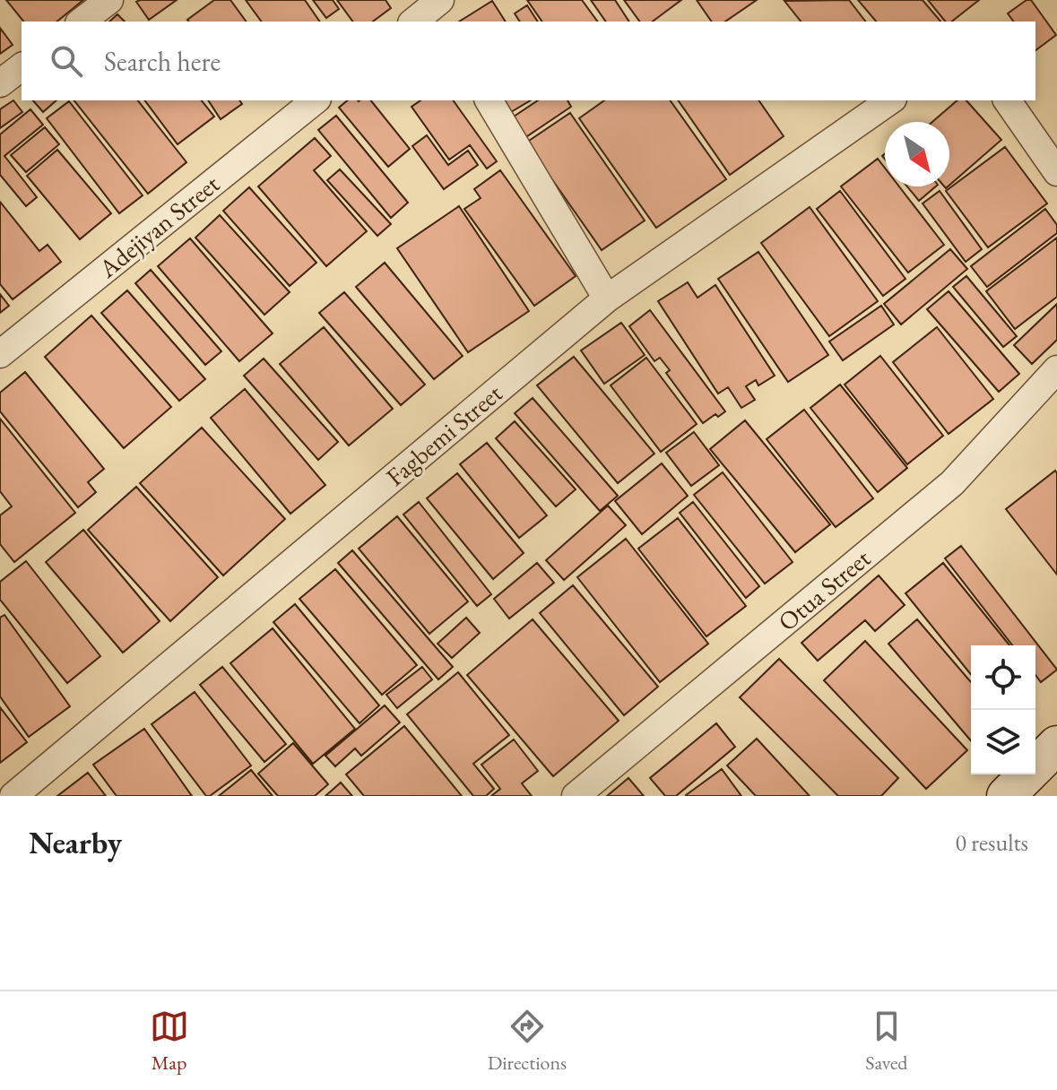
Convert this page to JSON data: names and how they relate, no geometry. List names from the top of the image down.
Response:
{
  "streets": {
    "street": ["Adejiyan Street", "Fagbemi Street", "Otua Street"]
  },
  "north": "bottom right",
  "page": {
    "search": "Search here",
    "heading": ["Nearby", "0 results"],
    "nav": ["Map", "Directions", "Saved"]
  }
}
